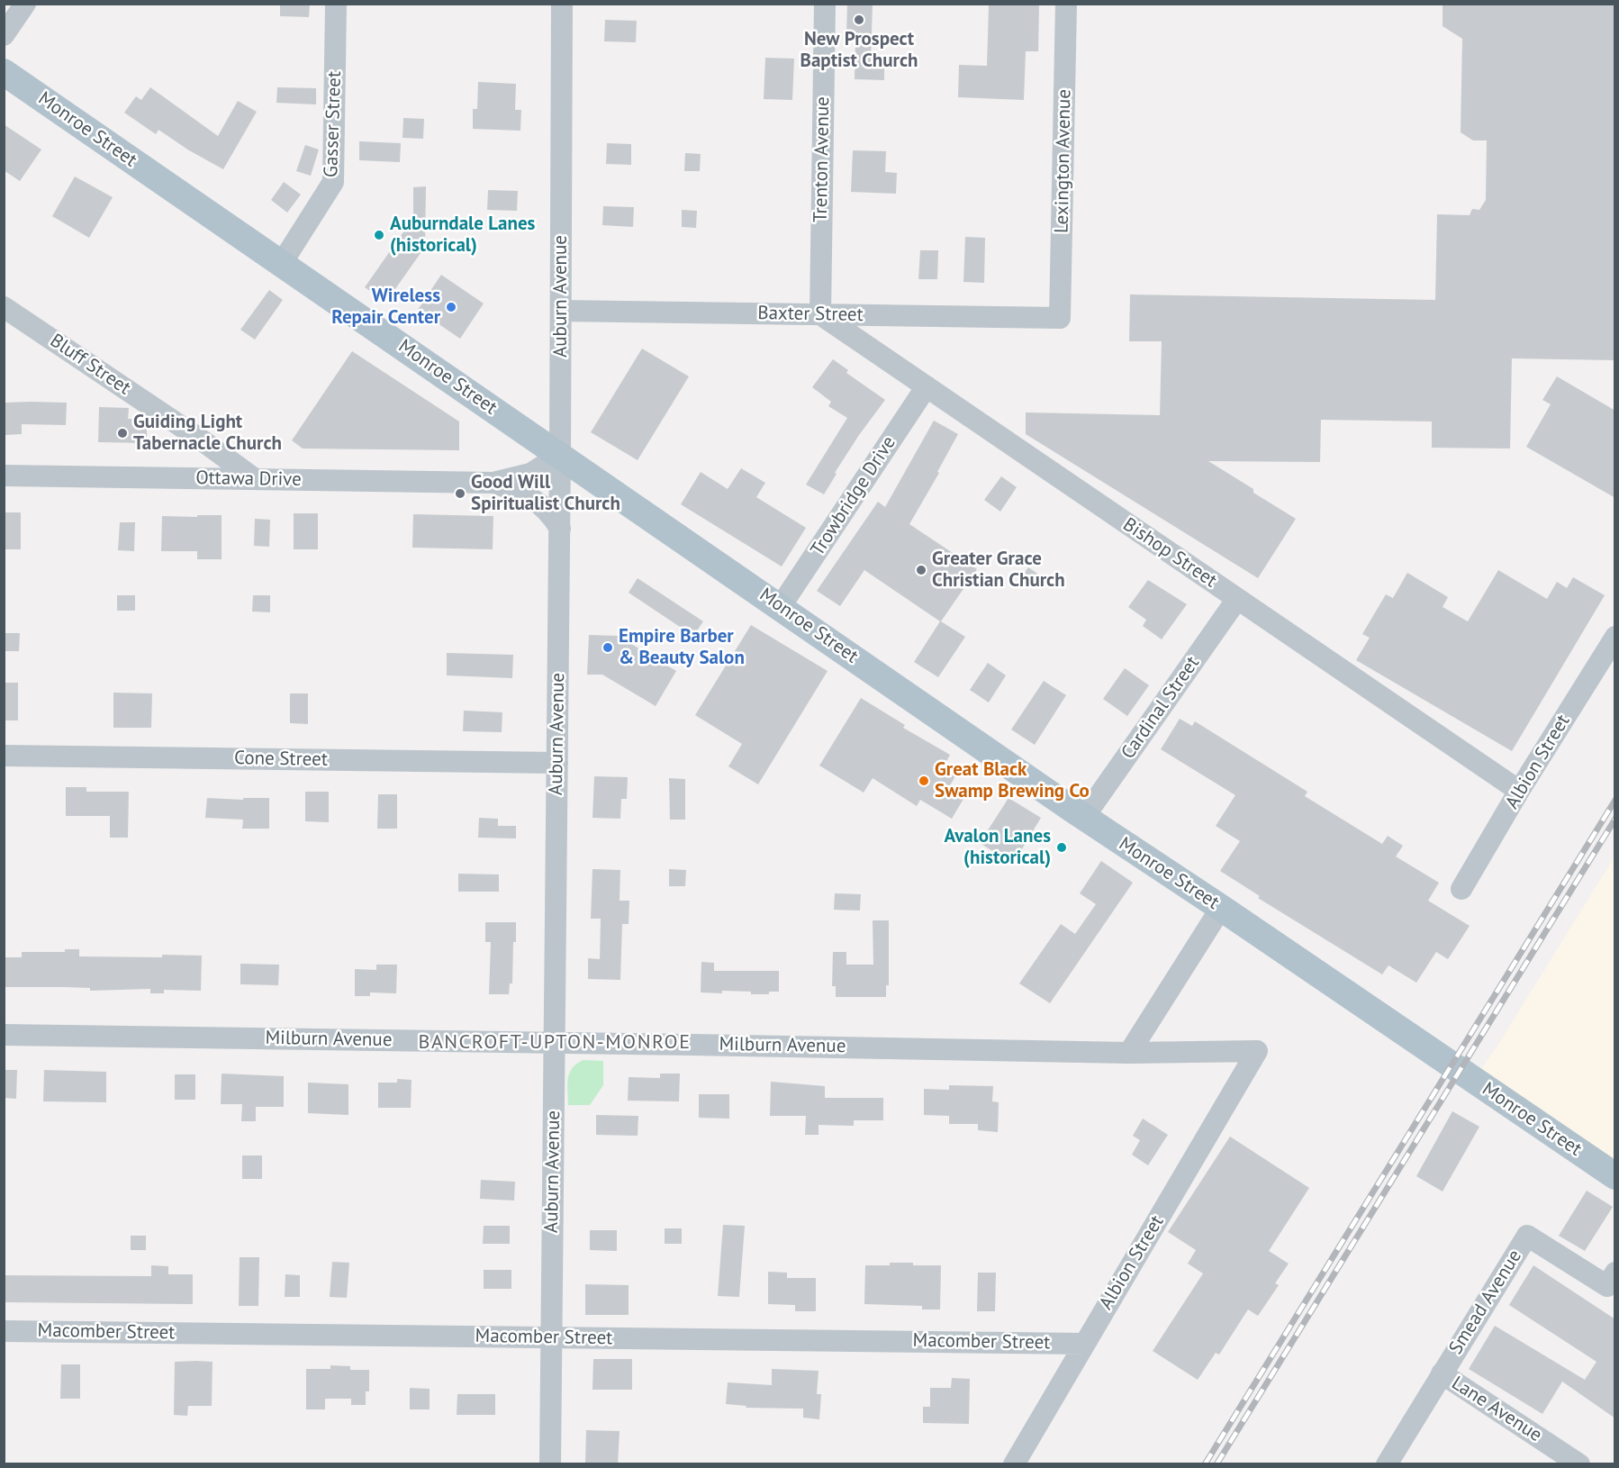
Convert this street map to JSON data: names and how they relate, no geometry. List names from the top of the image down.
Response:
{
  "streets": {
    "main road": ["Monroe Street"],
    "street": [
      "Gasser Street",
      "Trenton Avenue",
      "Lexington Avenue",
      "Auburn Avenue",
      "Baxter Street",
      "Bluff Street",
      "Ottawa Drive",
      "Trowbridge Drive",
      "Bishop Street",
      "Cardinal Street",
      "Cone Street",
      "Albion Street",
      "Milburn Avenue",
      "Smead Avenue",
      "Macomber Street",
      "Lane Avenue"
    ]
  },
  "crossings": [
    ["Gasser Street", "Monroe Street"],
    ["Monroe Street", "Auburn Avenue"],
    ["Monroe Street", "Ottawa Drive"],
    ["Monroe Street", "Trowbridge Drive"],
    ["Monroe Street", "Cardinal Street"],
    ["Trenton Avenue", "Baxter Street"],
    ["Trenton Avenue", "Bishop Street"],
    ["Lexington Avenue", "Baxter Street"],
    ["Auburn Avenue", "Baxter Street"],
    ["Auburn Avenue", "Ottawa Drive"],
    ["Auburn Avenue", "Cone Street"],
    ["Auburn Avenue", "Milburn Avenue"],
    ["Auburn Avenue", "Macomber Street"],
    ["Baxter Street", "Bishop Street"],
    ["Bluff Street", "Ottawa Drive"],
    ["Trowbridge Drive", "Bishop Street"],
    ["Bishop Street", "Cardinal Street"],
    ["Bishop Street", "Albion Street"],
    ["Albion Street", "Milburn Avenue"],
    ["Albion Street", "Macomber Street"],
    ["Smead Avenue", "Lane Avenue"]
  ],
  "districts": ["BANCROFT-UPTON-MONROE"],
  "places": [
    "New Prospect Baptist Church",
    "Auburndale Lanes (historical)",
    "Wireless Repair Center",
    "Guiding Light Tabernacle Church",
    "Good Will Spiritualist Church",
    "Greater Grace Christian Church",
    "Empire Barber & Beauty Salon",
    "Great Black Swamp Brewing Co",
    "Avalon Lanes (historical)"
  ]
}
